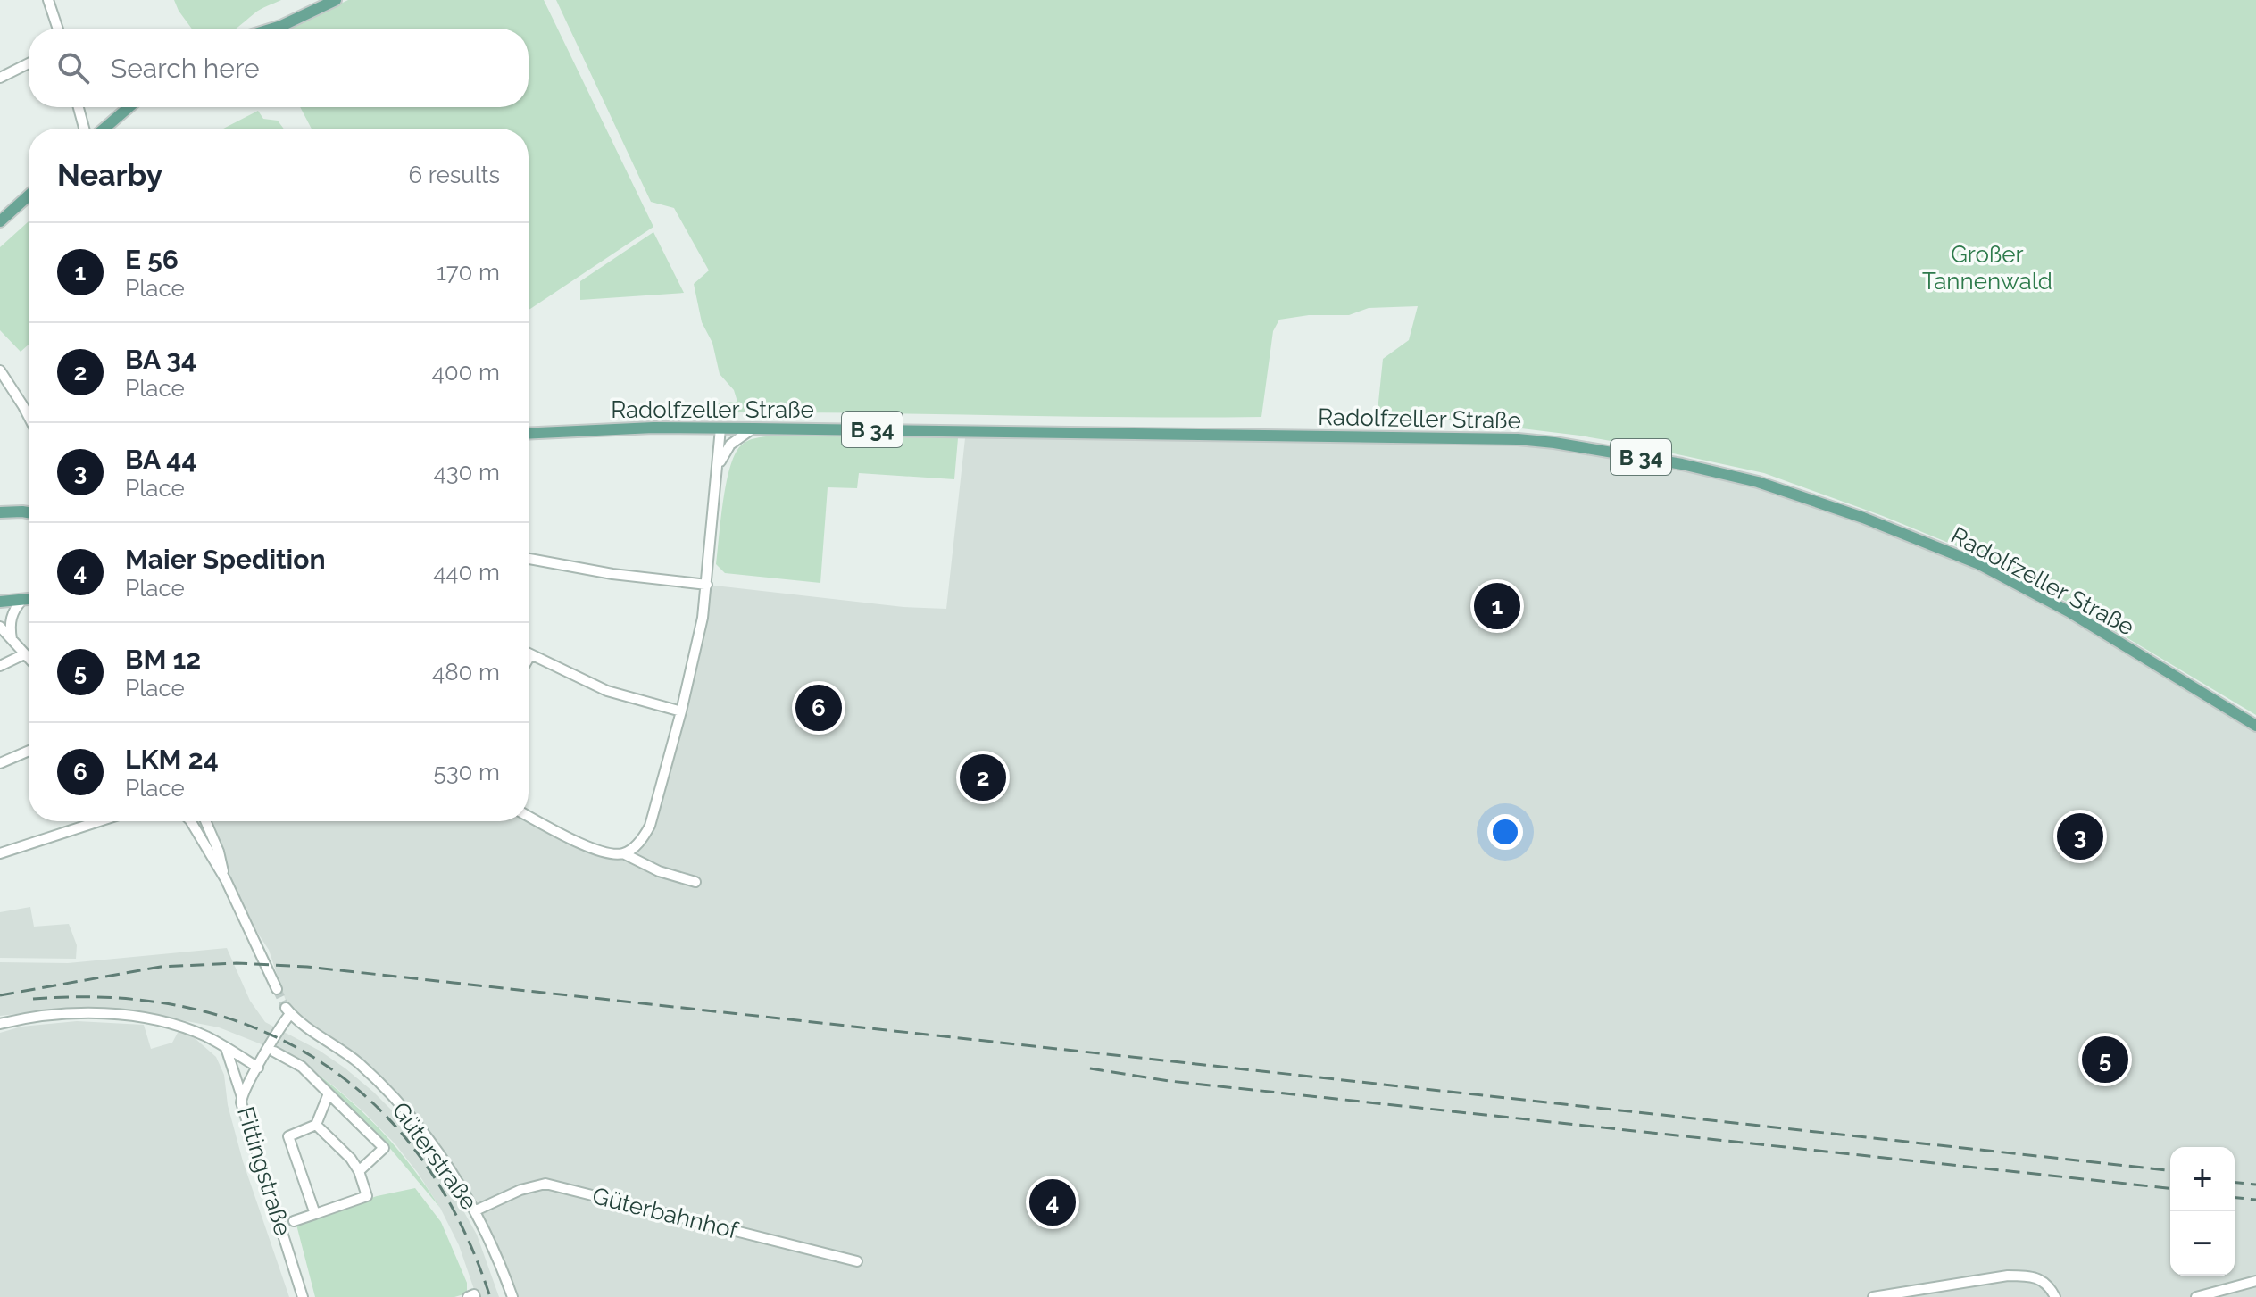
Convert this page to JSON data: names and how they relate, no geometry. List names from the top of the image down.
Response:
{
  "streets": {
    "main road": ["Radolfzeller Straße", "B 34"],
    "street": ["Güterstraße", "Fittingstraße", "Güterbahnhof"]
  },
  "crossings": [
    ["Güterstraße", "Fittingstraße"],
    ["Güterstraße", "Güterbahnhof"]
  ],
  "parks": ["Großer Tannenwald"],
  "page": {
    "search": "Search here",
    "heading": ["Nearby", "6 results"],
    "list": [
      {
        "mark": "1",
        "name": "E 56",
        "note": "Place",
        "value": "170 m"
      },
      {
        "mark": "2",
        "name": "BA 34",
        "note": "Place",
        "value": "400 m"
      },
      {
        "mark": "3",
        "name": "BA 44",
        "note": "Place",
        "value": "430 m"
      },
      {
        "mark": "4",
        "name": "Maier Spedition",
        "note": "Place",
        "value": "440 m"
      },
      {
        "mark": "5",
        "name": "BM 12",
        "note": "Place",
        "value": "480 m"
      },
      {
        "mark": "6",
        "name": "LKM 24",
        "note": "Place",
        "value": "530 m"
      }
    ],
    "pins": [
      "1",
      "6",
      "2",
      "3",
      "5",
      "4"
    ],
    "map_buttons": ["+", "−"]
  }
}
